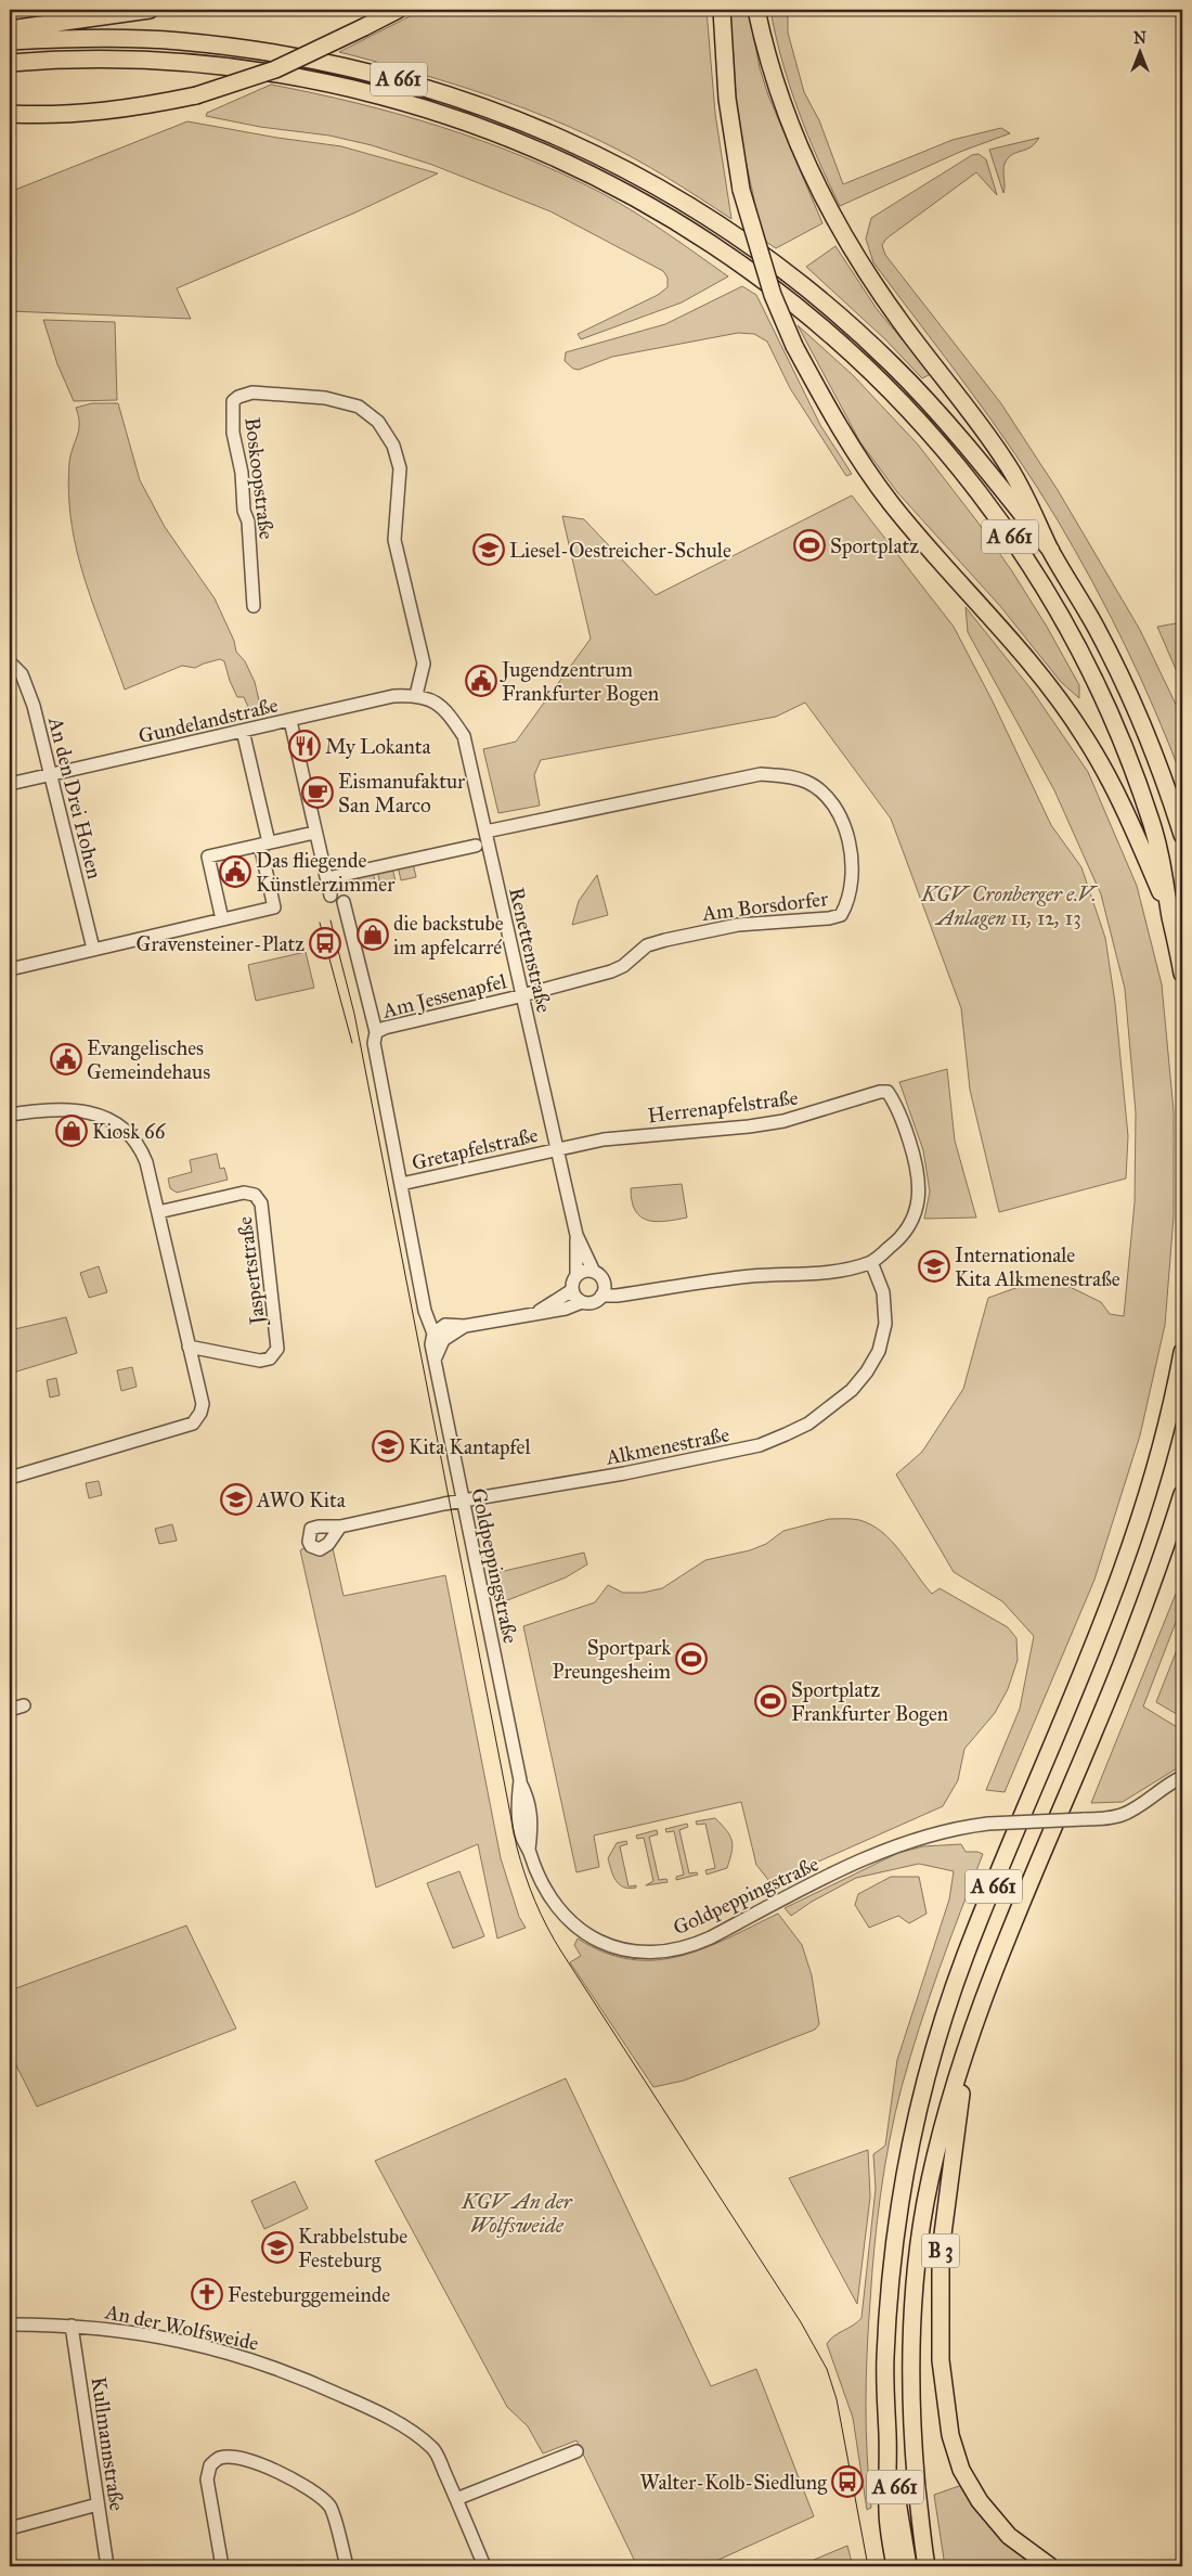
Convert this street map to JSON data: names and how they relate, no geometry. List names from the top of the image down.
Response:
{
  "streets": {
    "highway": ["A 661", "B 3"],
    "street": [
      "Boskoopstraße",
      "Gundelandstraße",
      "An den Drei Hohen",
      "Am Borsdorfer",
      "Renettenstraße",
      "Am Jessenapfel",
      "Herrenapfelstraße",
      "Gretapfelstraße",
      "Jaspertstraße",
      "Alkmenestraße",
      "Goldpeppingstraße",
      "An der Wolfsweide",
      "Kullmannstraße"
    ]
  },
  "crossings": [
    ["A 661", "B 3"],
    ["Boskoopstraße", "Gundelandstraße"],
    ["Boskoopstraße", "Renettenstraße"],
    ["Gundelandstraße", "An den Drei Hohen"],
    ["Gundelandstraße", "Renettenstraße"],
    ["Am Borsdorfer", "Renettenstraße"],
    ["Am Borsdorfer", "Am Jessenapfel"],
    ["Renettenstraße", "Am Jessenapfel"],
    ["Renettenstraße", "Herrenapfelstraße"],
    ["Renettenstraße", "Gretapfelstraße"],
    ["Am Jessenapfel", "Goldpeppingstraße"],
    ["Herrenapfelstraße", "Gretapfelstraße"],
    ["Herrenapfelstraße", "Alkmenestraße"],
    ["Gretapfelstraße", "Goldpeppingstraße"],
    ["Alkmenestraße", "Goldpeppingstraße"],
    ["An der Wolfsweide", "Kullmannstraße"]
  ],
  "parks": ["KGV Cronberger e.V. Anlagen 11, 12, 13", "KGV An der Wolfsweide"],
  "places": {
    "sports": ["Sportplatz", "Sportpark Preungesheim", "Sportplatz Frankfurter Bogen"],
    "school or university": [
      "Liesel-Oestreicher-Schule",
      "Internationale Kita Alkmenestraße",
      "Kita Kantapfel",
      "AWO Kita",
      "Krabbelstube Festeburg"
    ],
    "public building": ["Jugendzentrum Frankfurter Bogen", "Das fliegende Künstlerzimmer", "Evangelisches Gemeindehaus"],
    "restaurant": ["My Lokanta"],
    "cafe": ["Eismanufaktur San Marco"],
    "shop": ["die backstube im apfelcarré", "Kiosk 66"],
    "bus stop": ["Gravensteiner-Platz", "Walter-Kolb-Siedlung"],
    "church": ["Festeburggemeinde"]
  },
  "north": "top"
}
